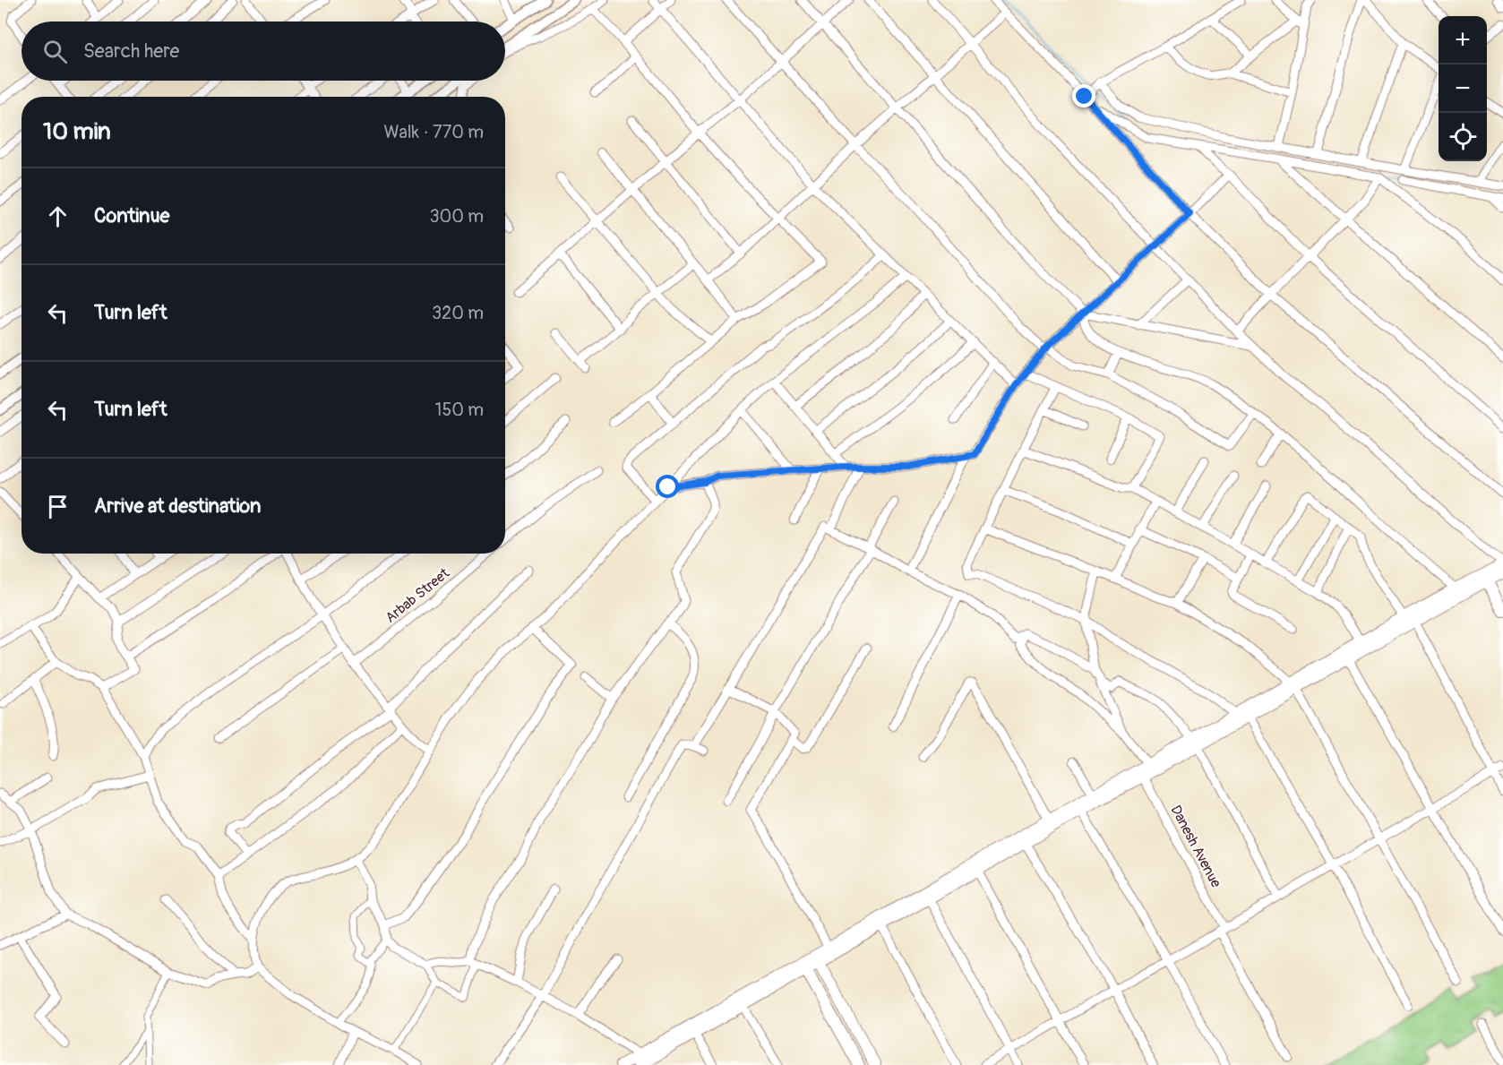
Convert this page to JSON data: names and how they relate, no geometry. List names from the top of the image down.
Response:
{
  "streets": {
    "street": ["Arbab Street", "Danesh Avenue"]
  },
  "page": {
    "map_buttons": ["+", "−"],
    "search": "Search here",
    "heading": ["10 min", "Walk · 770 m"],
    "list": [
      ["Continue", "300 m"],
      ["Turn left", "320 m"],
      ["Turn left", "150 m"],
      "Arrive at destination"
    ]
  }
}
